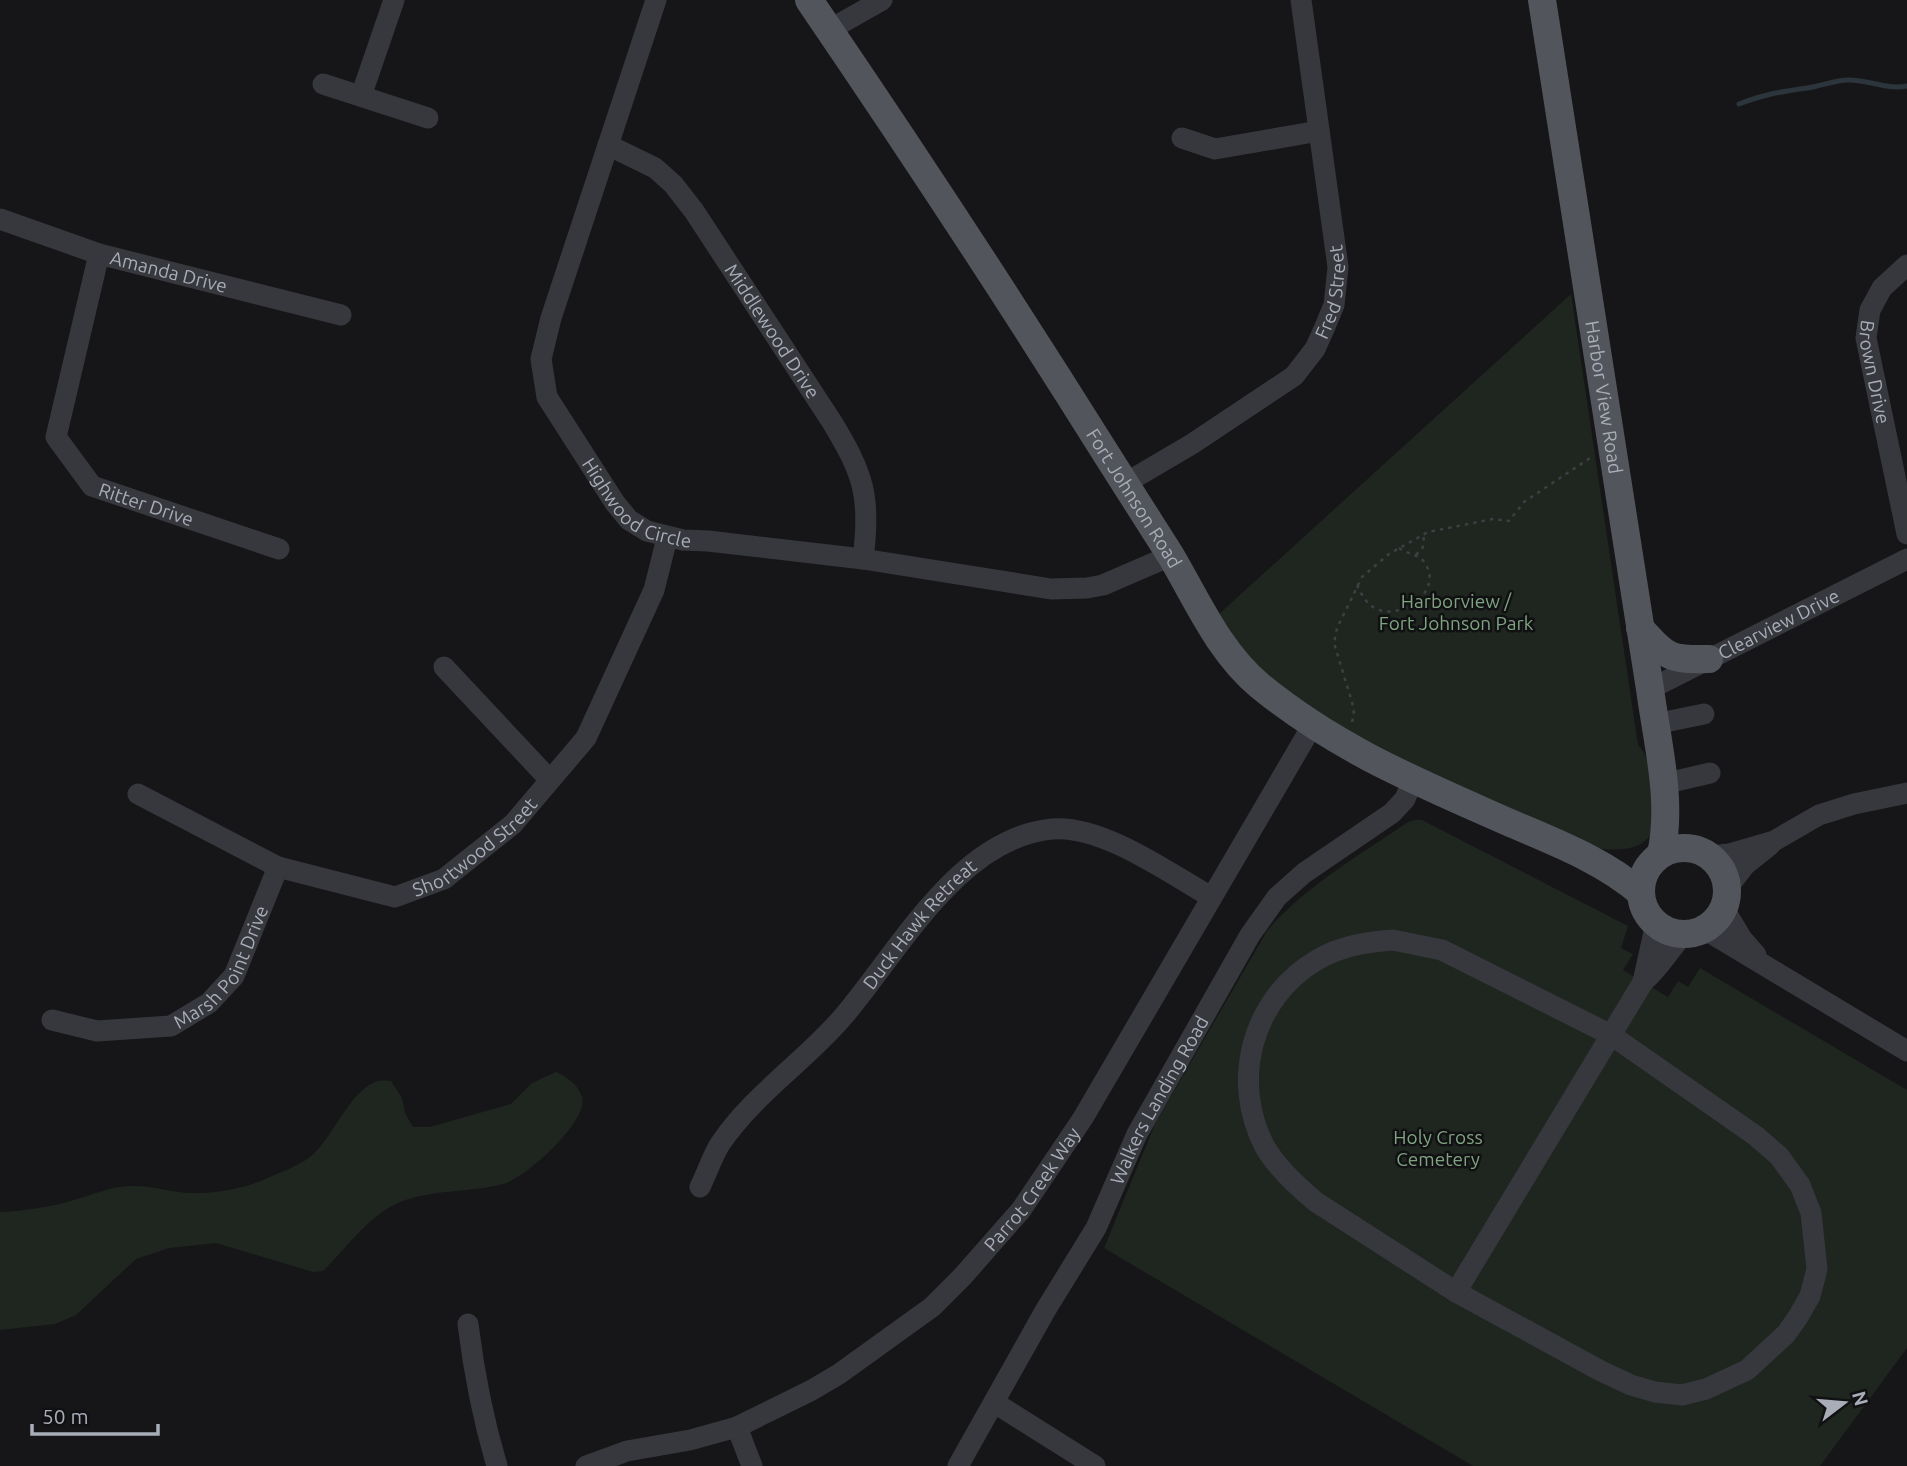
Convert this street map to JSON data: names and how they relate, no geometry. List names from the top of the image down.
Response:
{
  "streets": {
    "main road": ["Harbor View Road", "Fort Johnson Road"],
    "street": [
      "Amanda Drive",
      "Fred Street",
      "Middlewood Drive",
      "Brown Drive",
      "Highwood Circle",
      "Ritter Drive",
      "Clearview Drive",
      "Shortwood Street",
      "Duck Hawk Retreat",
      "Marsh Point Drive",
      "Walkers Landing Road",
      "Parrot Creek Way"
    ]
  },
  "crossings": [
    ["Amanda Drive", "Ritter Drive"],
    ["Fred Street", "Fort Johnson Road"],
    ["Middlewood Drive", "Highwood Circle"],
    ["Harbor View Road", "Fort Johnson Road"],
    ["Harbor View Road", "Clearview Drive"],
    ["Highwood Circle", "Fort Johnson Road"],
    ["Highwood Circle", "Shortwood Street"],
    ["Fort Johnson Road", "Walkers Landing Road"],
    ["Fort Johnson Road", "Parrot Creek Way"],
    ["Shortwood Street", "Marsh Point Drive"],
    ["Duck Hawk Retreat", "Parrot Creek Way"]
  ],
  "parks": ["Harborview / Fort Johnson Park", "Holy Cross Cemetery"],
  "scale_bar": "50 m",
  "north": "right"
}
